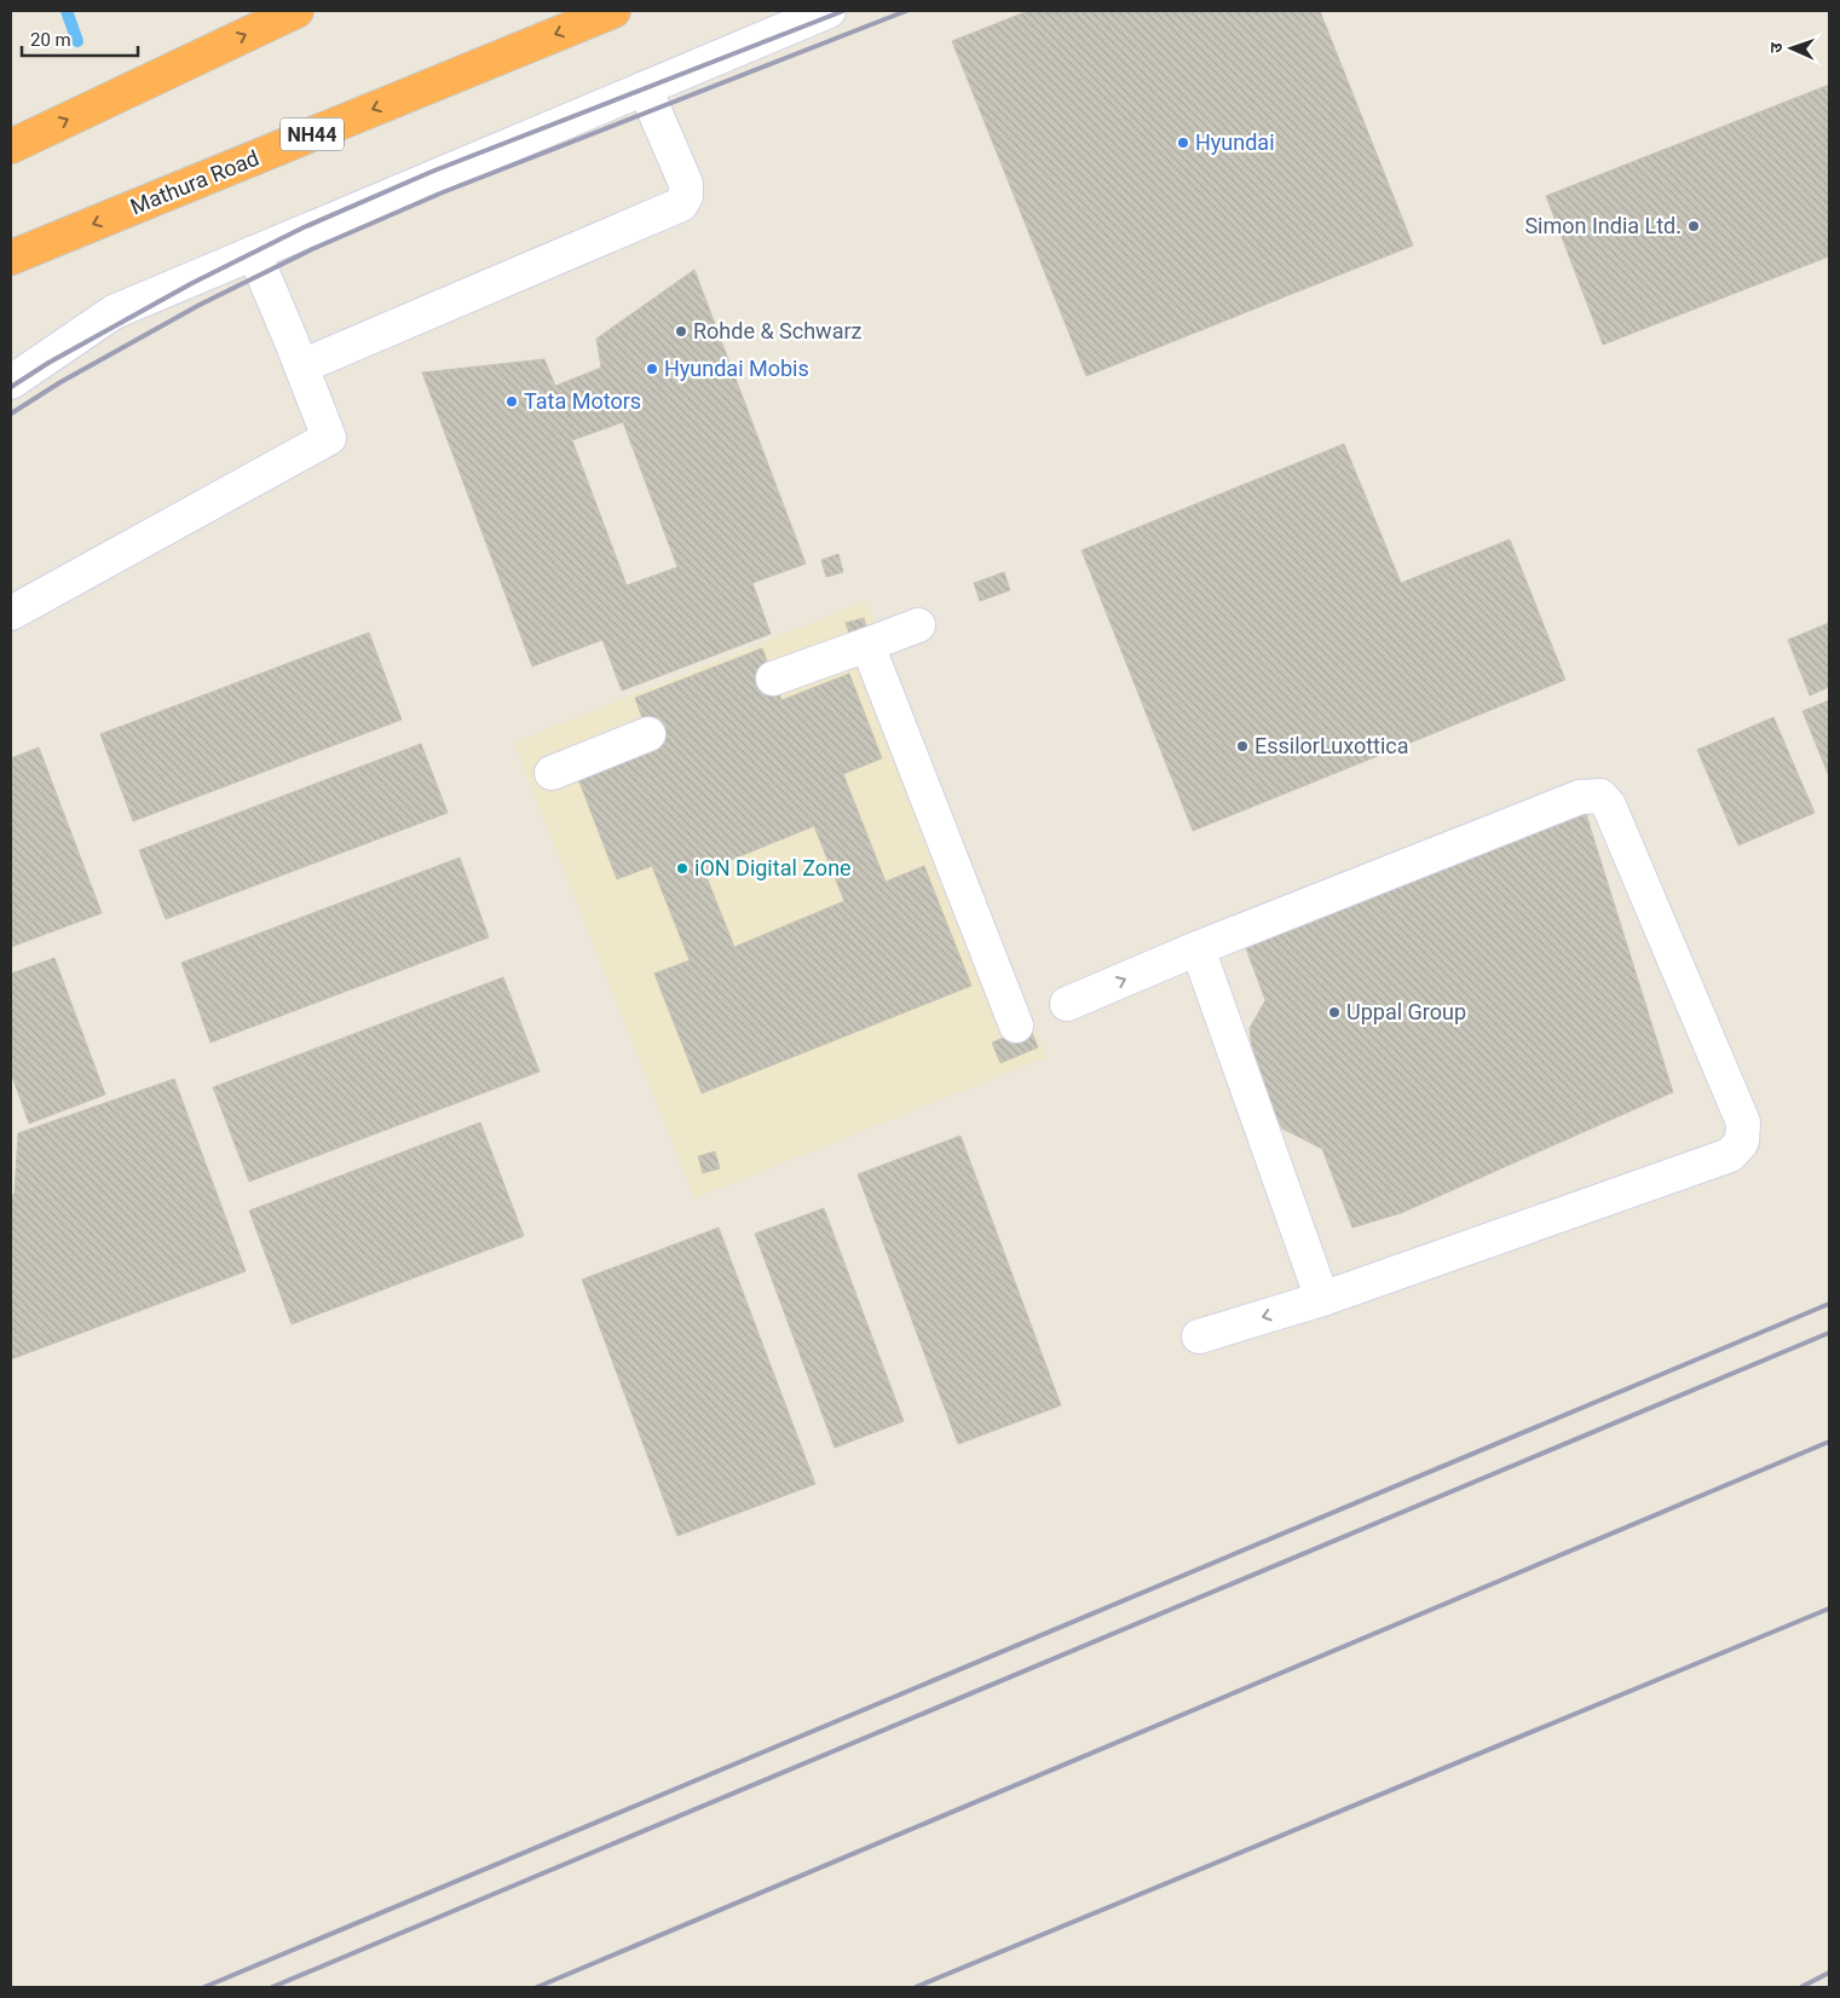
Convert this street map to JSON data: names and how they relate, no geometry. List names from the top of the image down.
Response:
{
  "streets": {
    "highway": ["NH44", "Mathura Road"]
  },
  "places": [
    "Hyundai",
    "Simon India Ltd.",
    "Rohde & Schwarz",
    "Hyundai Mobis",
    "Tata Motors",
    "EssilorLuxottica",
    "iON Digital Zone",
    "Uppal Group"
  ],
  "scale_bar": "20 m",
  "north": "left"
}
